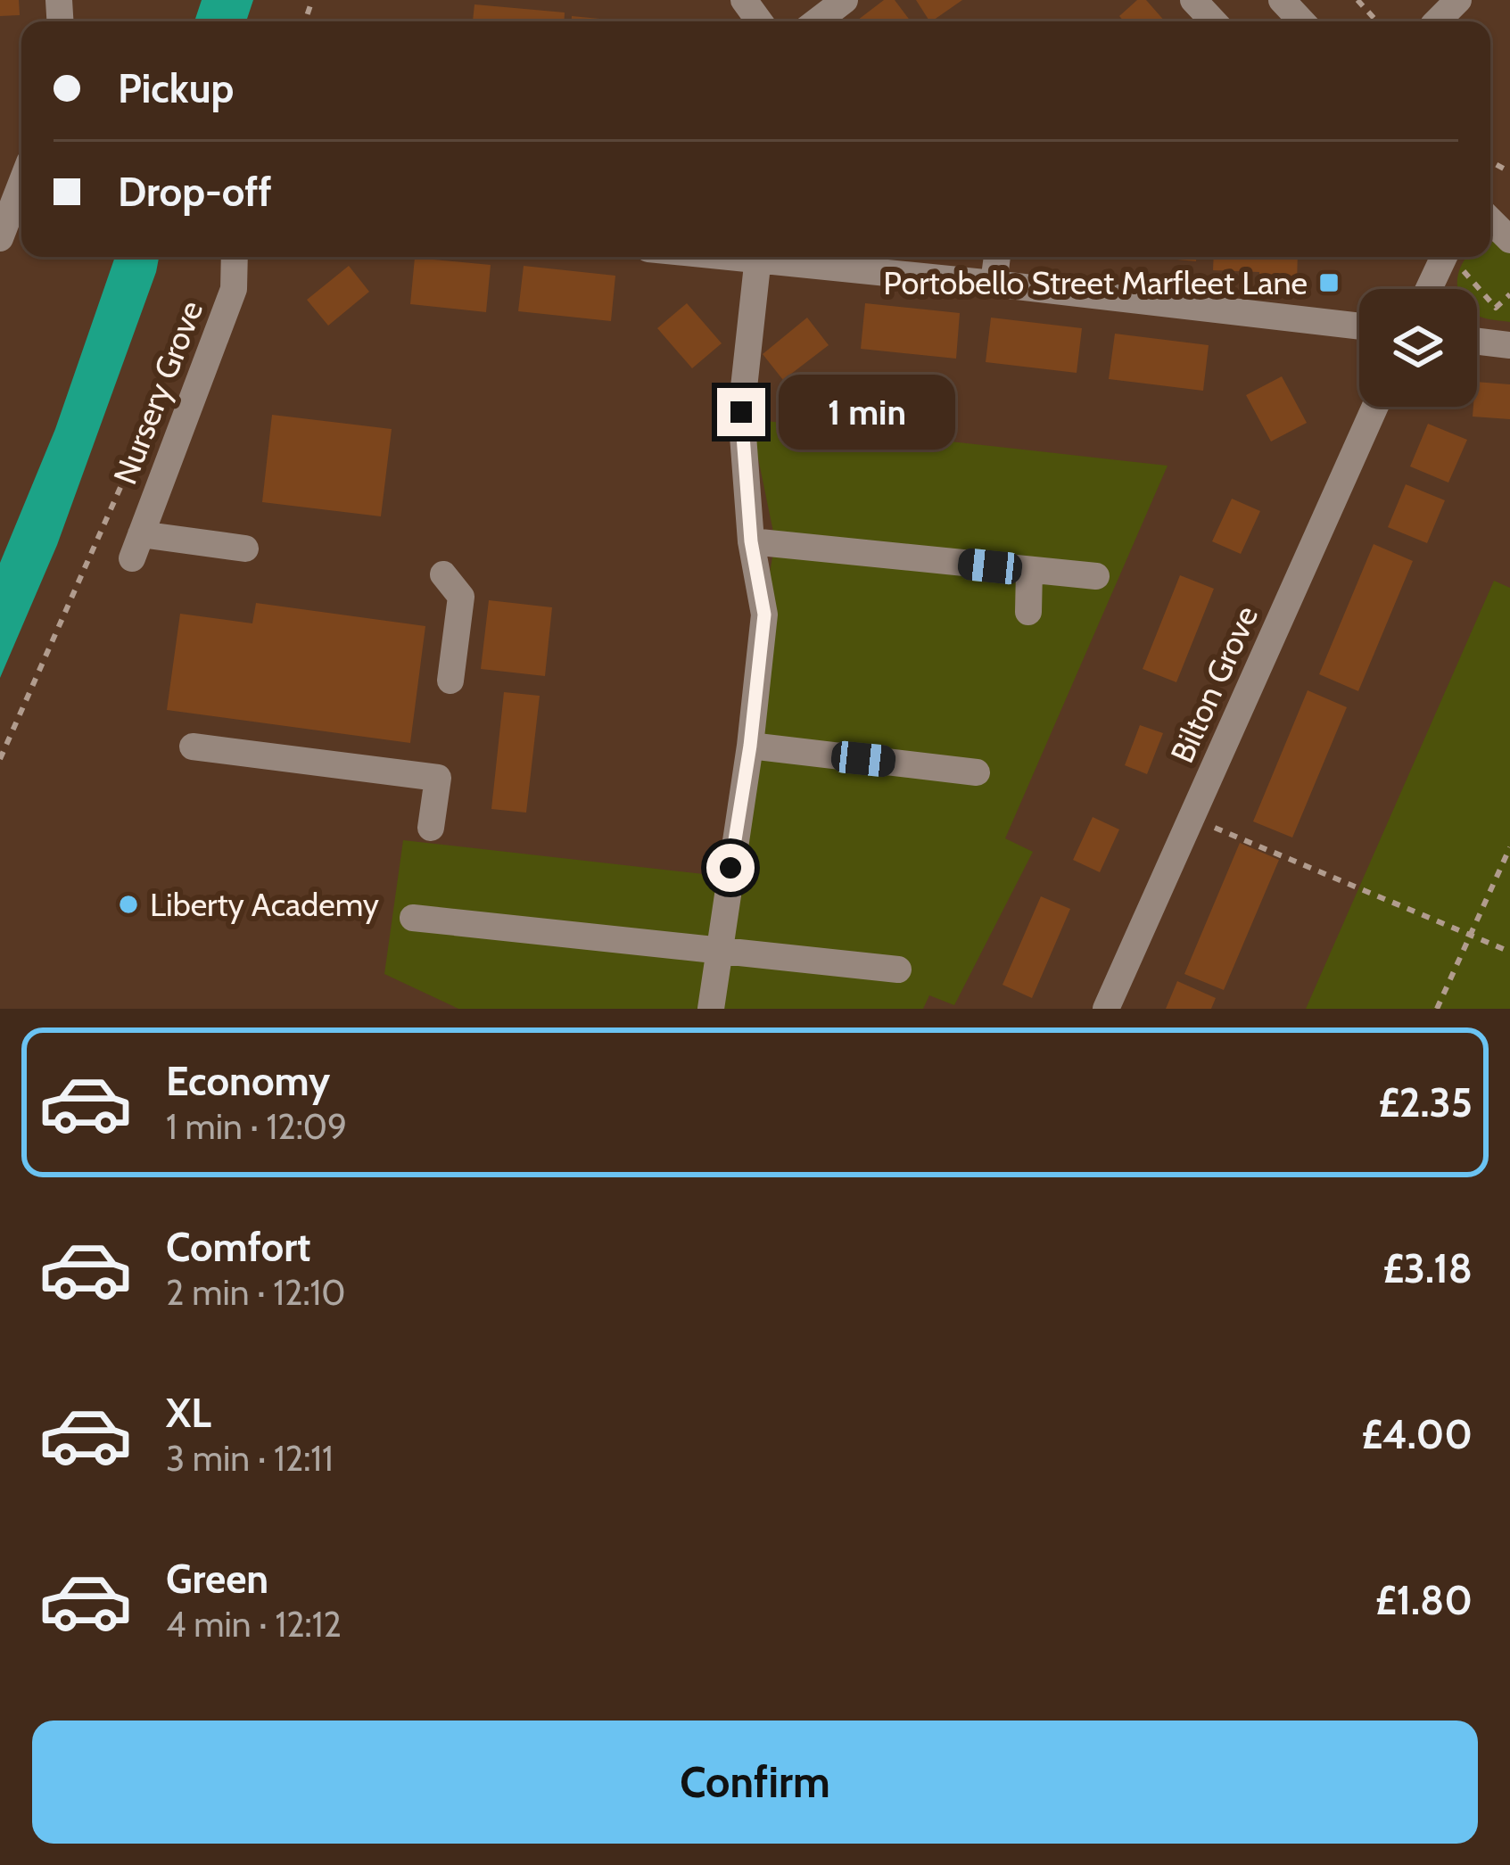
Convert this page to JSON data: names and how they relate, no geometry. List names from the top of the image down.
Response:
{
  "streets": {
    "street": ["Nursery Grove", "Bilton Grove"]
  },
  "places": {
    "transit": ["Portobello Street Marfleet Lane"],
    "other": ["Liberty Academy"]
  },
  "page": {
    "banner": ["Pickup", "Drop-off"],
    "bubble": "1 min",
    "list": [
      {
        "name": "Economy",
        "note": "1 min · 12:09",
        "value": "£2.35"
      },
      {
        "name": "Comfort",
        "note": "2 min · 12:10",
        "value": "£3.18"
      },
      {
        "name": "XL",
        "note": "3 min · 12:11",
        "value": "£4.00"
      },
      {
        "name": "Green",
        "note": "4 min · 12:12",
        "value": "£1.80"
      }
    ],
    "buttons": "Confirm"
  }
}
